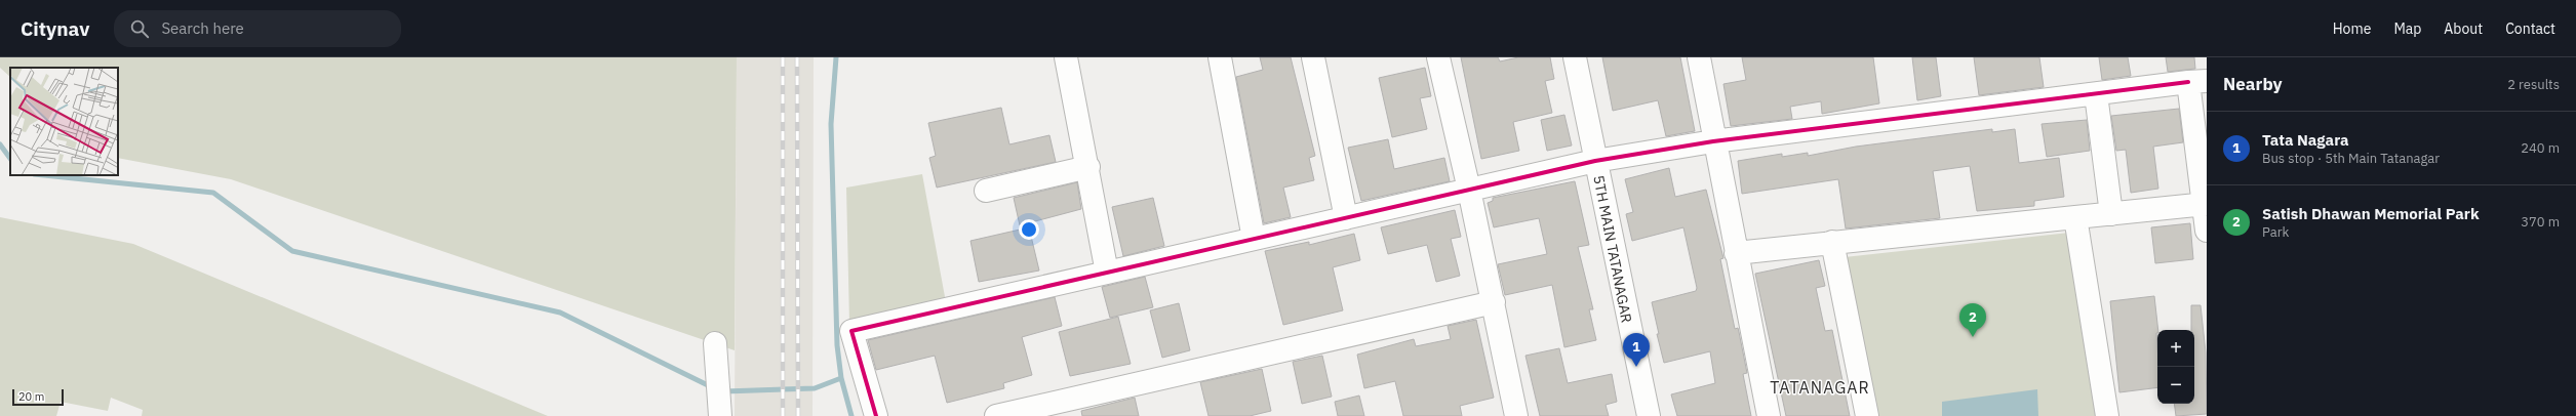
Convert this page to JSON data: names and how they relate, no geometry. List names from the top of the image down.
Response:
{
  "streets": {
    "street": ["5TH MAIN TATANAGAR"]
  },
  "districts": ["TATANAGAR"],
  "scale_bar": "20 m",
  "page": {
    "header": "Citynav",
    "search": "Search here",
    "nav": [
      "Home",
      "Map",
      "About",
      "Contact"
    ],
    "heading": ["Nearby", "2 results"],
    "list": [
      {
        "mark": "1",
        "name": "Tata Nagara",
        "note": "Bus stop · 5th Main Tatanagar",
        "value": "240 m"
      },
      {
        "mark": "2",
        "name": "Satish Dhawan Memorial Park",
        "note": "Park",
        "value": "370 m"
      }
    ],
    "pins": ["2", "1"],
    "map_buttons": ["+", "−"],
    "scale": "20 m"
  }
}
